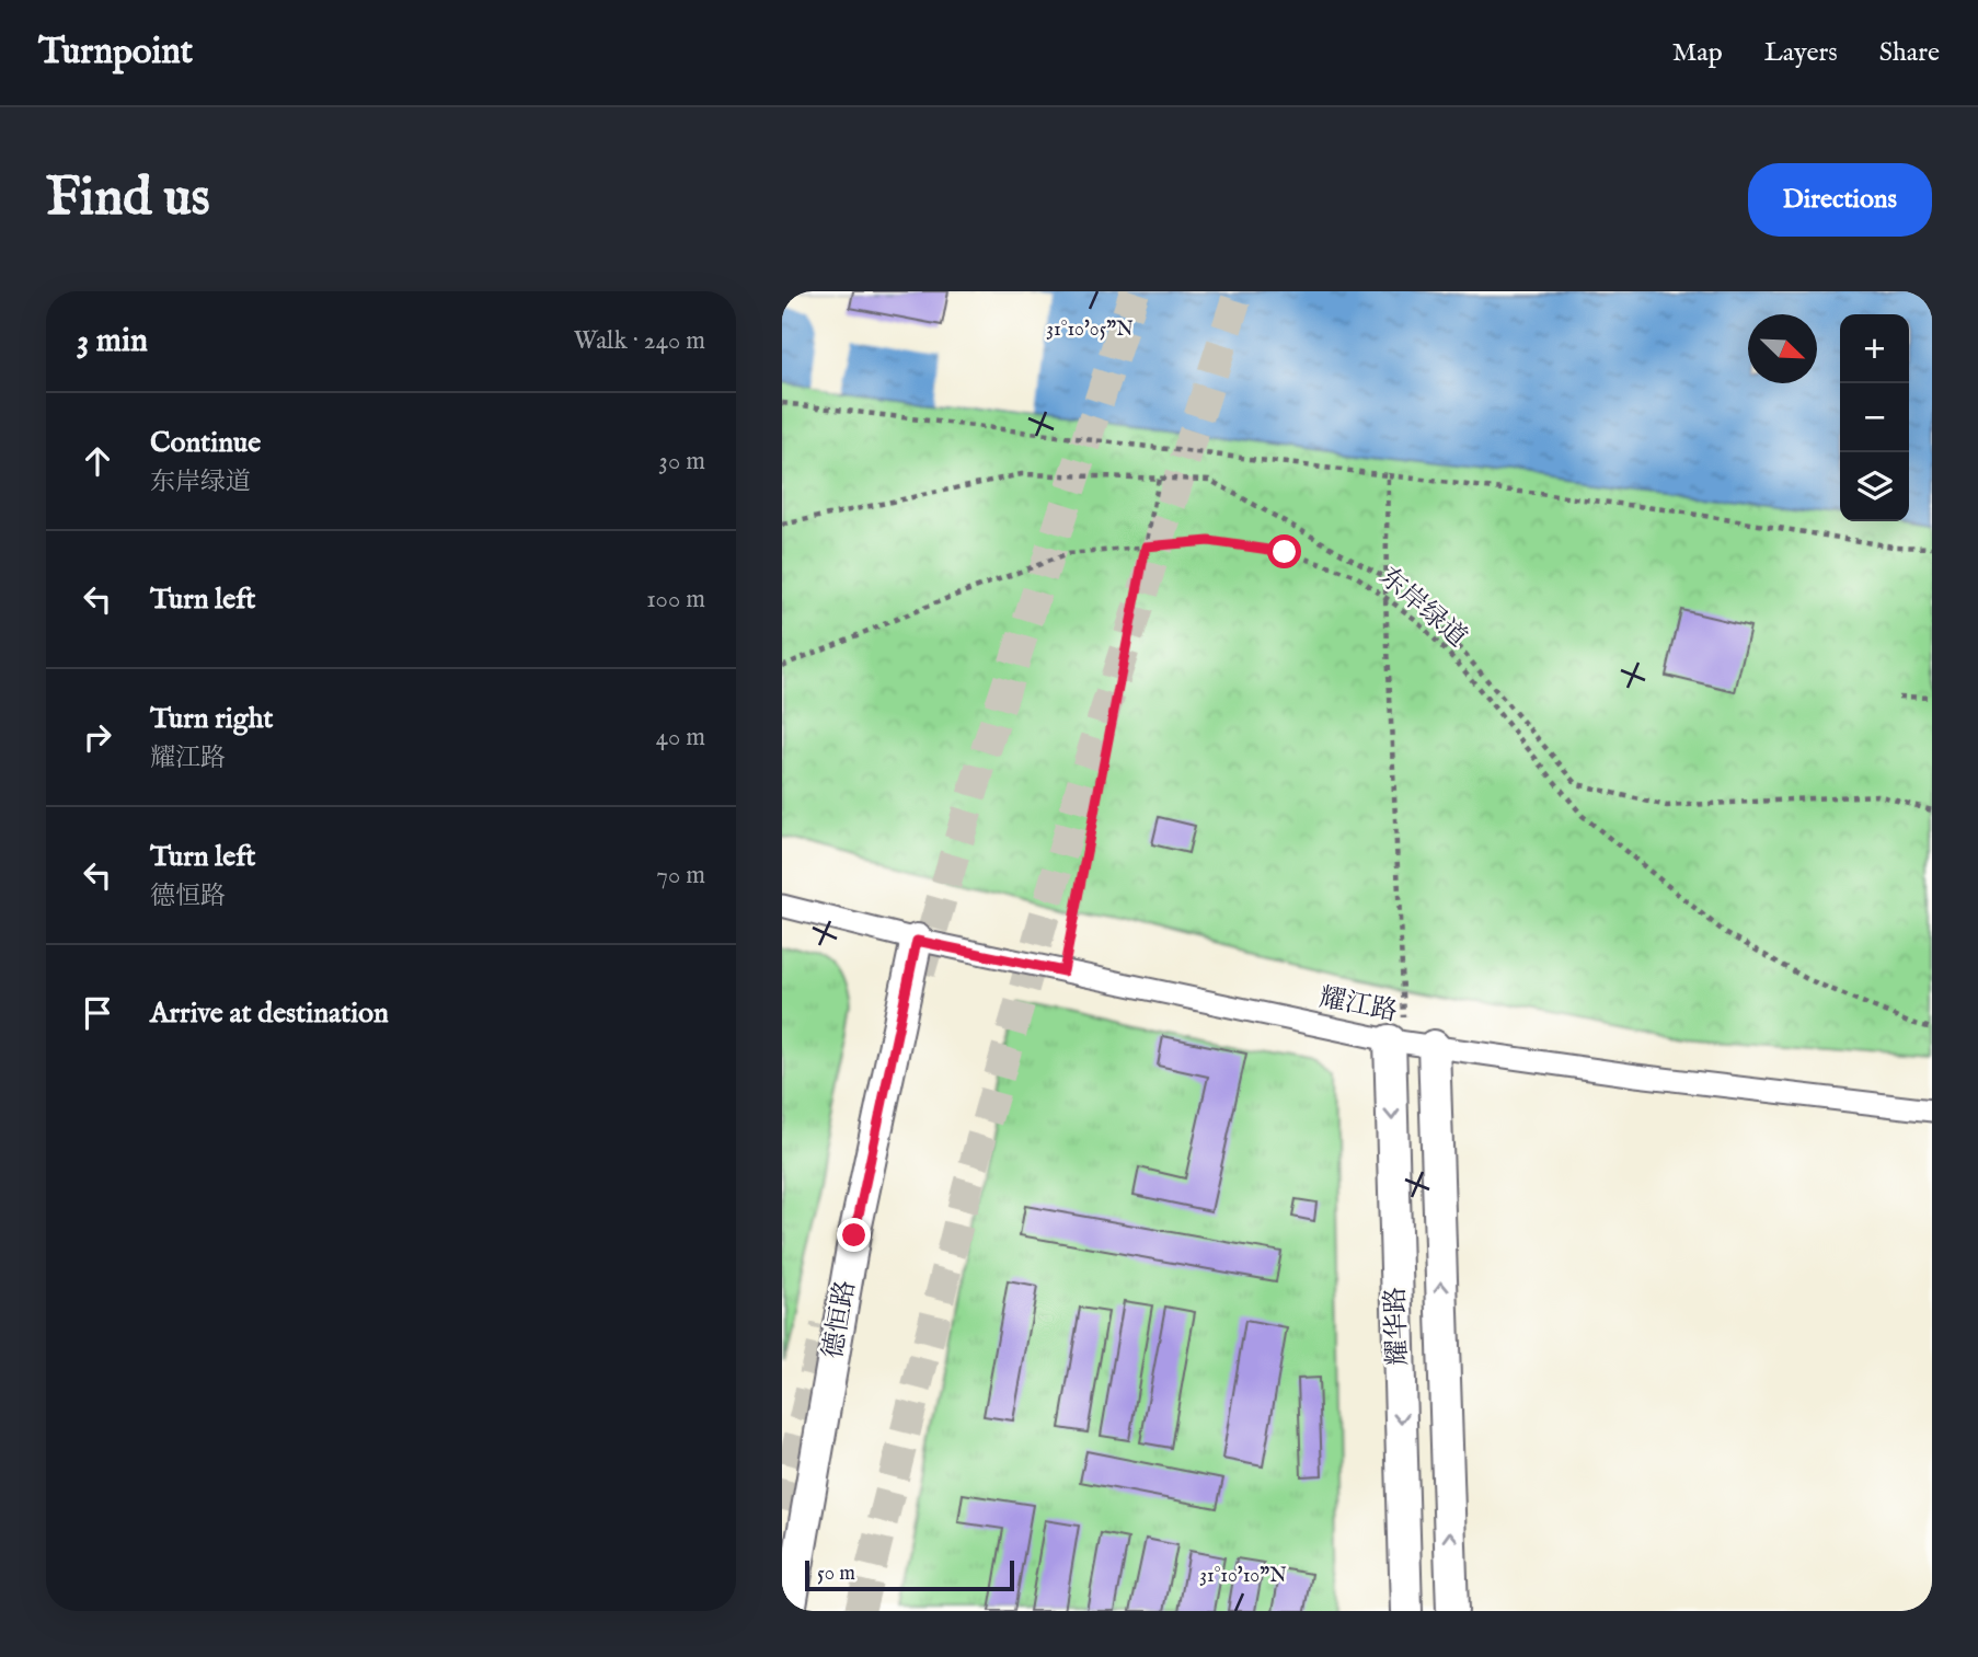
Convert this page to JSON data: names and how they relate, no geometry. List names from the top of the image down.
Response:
{
  "streets": {
    "main road": ["德恒路", "耀华路"],
    "street": ["耀江路"],
    "path": ["东岸绿道"]
  },
  "crossings": [
    ["耀江路", "德恒路"],
    ["耀江路", "耀华路"]
  ],
  "scale_bar": "50 m",
  "north": "bottom right",
  "page": {
    "header": "Turnpoint",
    "nav": ["Map", "Layers", "Share"],
    "buttons": "Directions",
    "title": "Find us",
    "heading": ["3 min", "Walk · 240 m"],
    "map_buttons": ["+", "−"],
    "list": [
      ["Continue", "东岸绿道", "30 m"],
      ["Turn left", "100 m"],
      ["Turn right", "耀江路", "40 m"],
      ["Turn left", "德恒路", "70 m"],
      "Arrive at destination"
    ],
    "scale": "50 m"
  },
  "coordinates": ["31°10'05\"N", "31°10'10\"N"]
}
